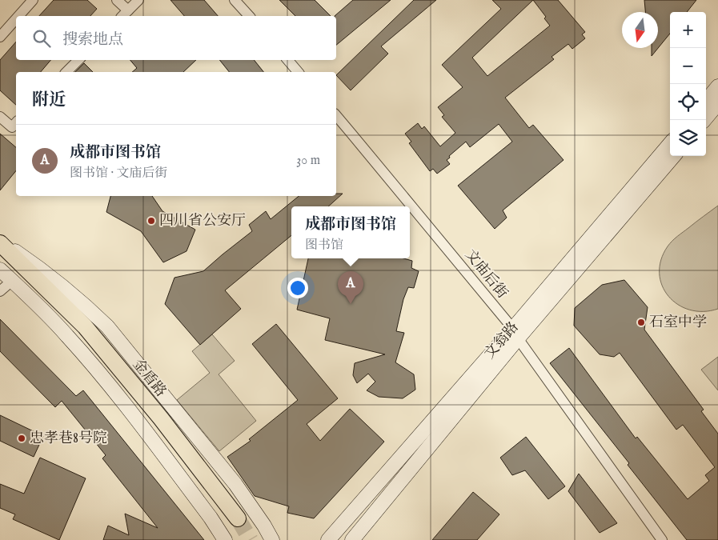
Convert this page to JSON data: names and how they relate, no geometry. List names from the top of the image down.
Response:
{
  "streets": {
    "main road": ["文翁路", "金盾路"],
    "street": ["文庙后街"]
  },
  "crossings": [
    ["文庙后街", "文翁路"]
  ],
  "places": ["四川省公安厅", "石室中学", "忠孝巷8号院"],
  "north": "bottom",
  "page": {
    "map_buttons": ["+", "−"],
    "search": "搜索地点",
    "heading": "附近",
    "list": [
      {
        "mark": "A",
        "name": "成都市图书馆",
        "note": "图书馆 · 文庙后街",
        "value": "30 m"
      }
    ],
    "popup": ["成都市图书馆", "图书馆"],
    "pins": "A"
  }
}
